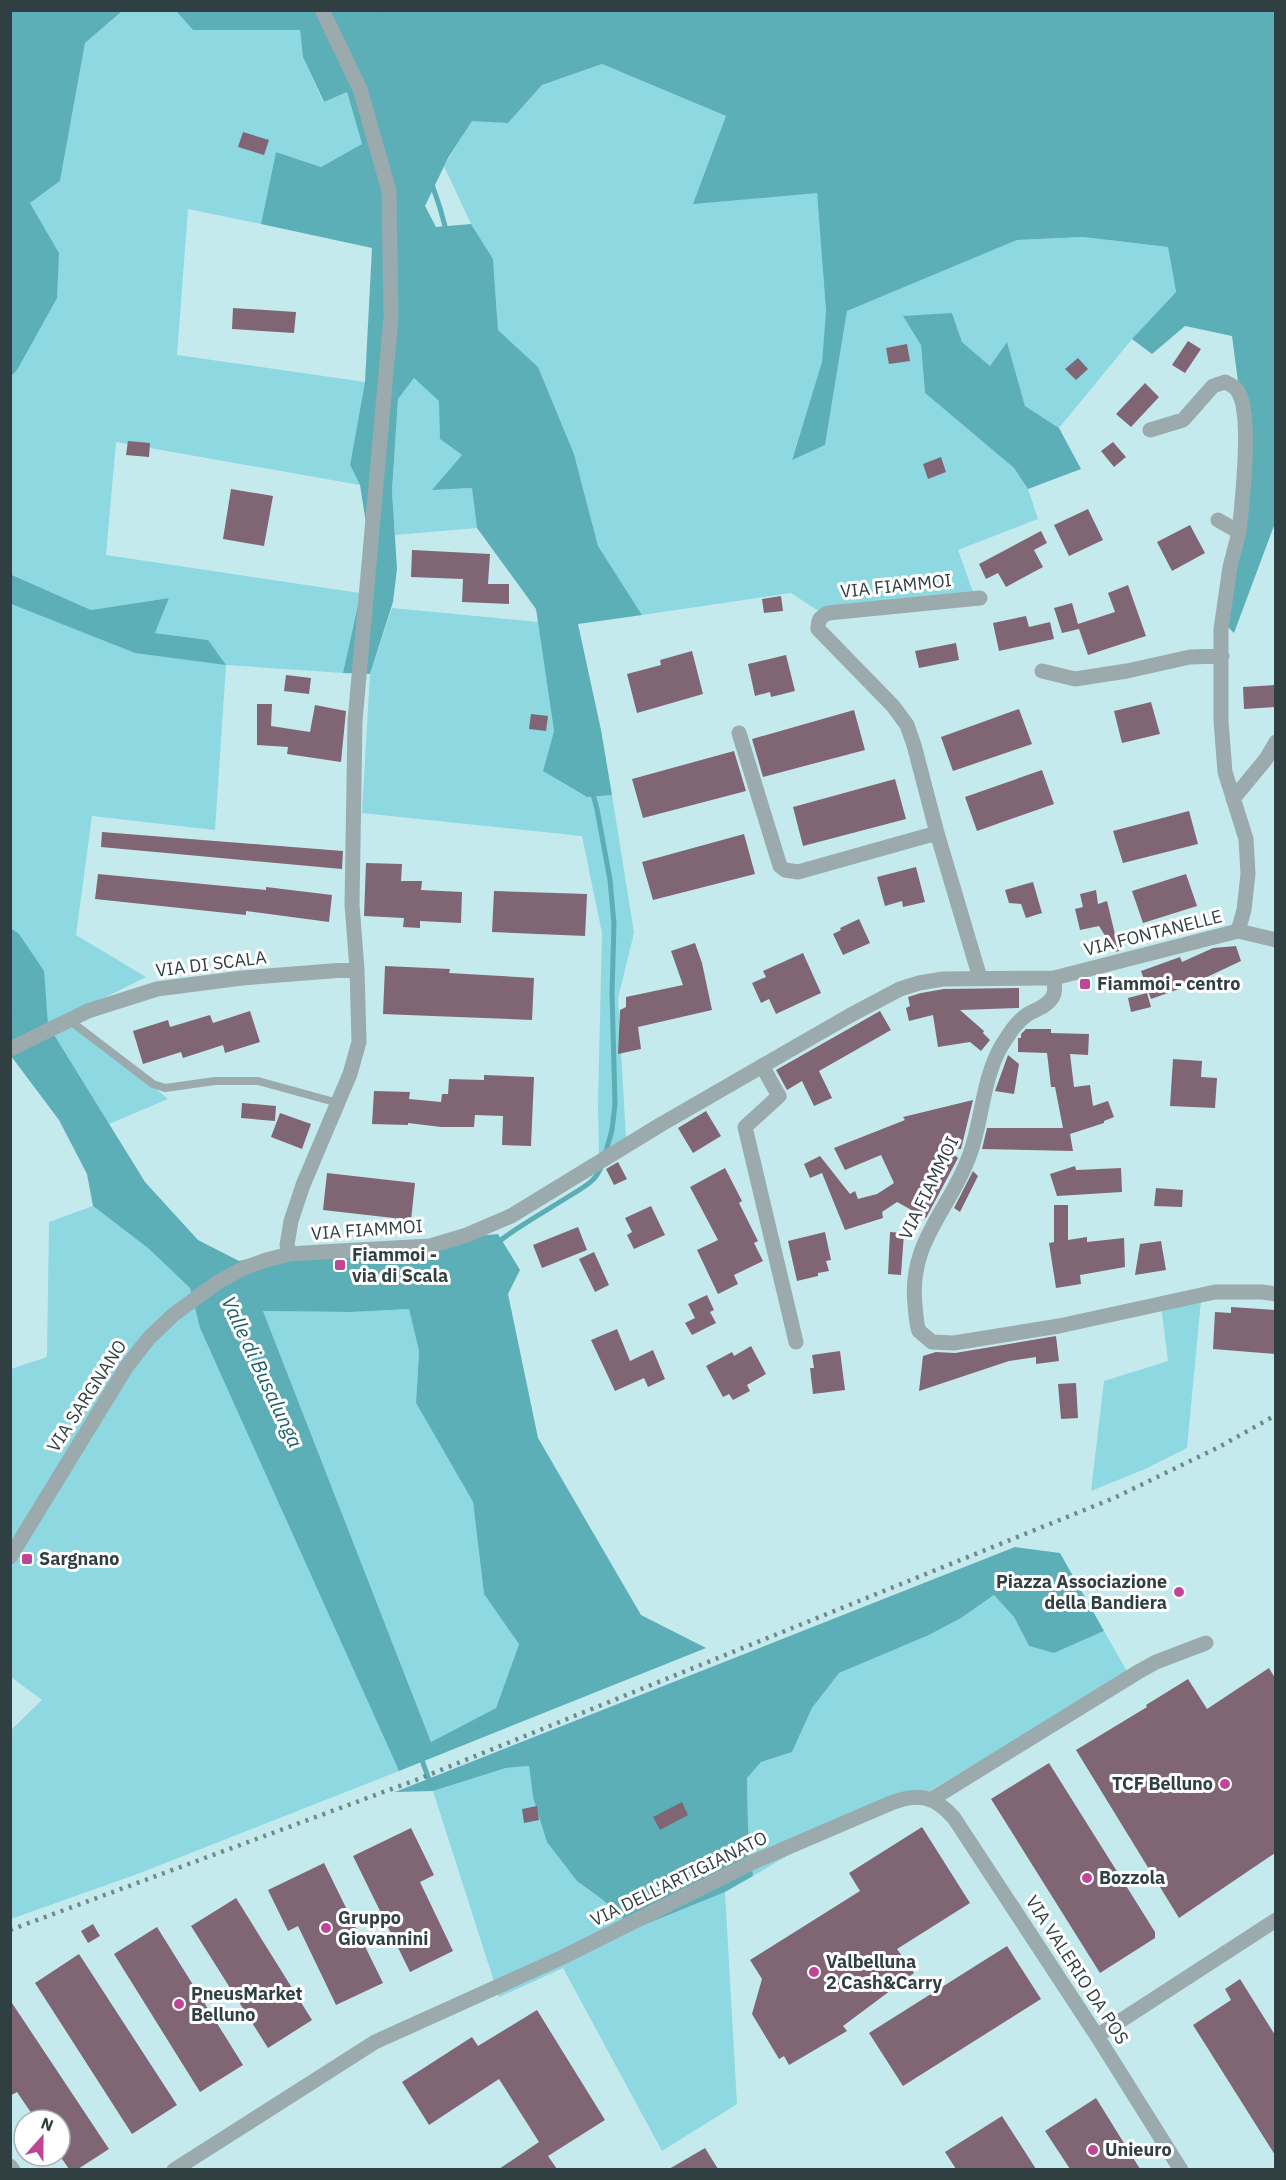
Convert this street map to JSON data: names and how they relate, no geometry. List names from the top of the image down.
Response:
{
  "streets": {
    "street": [
      "VIA FIAMMOI",
      "VIA FONTANELLE",
      "VIA DI SCALA",
      "VIA SARGNANO",
      "VIA DELL'ARTIGIANATO",
      "VIA VALERIO DA POS"
    ]
  },
  "crossings": [
    ["VIA FIAMMOI", "VIA FONTANELLE"],
    ["VIA FIAMMOI", "VIA DI SCALA"],
    ["VIA FIAMMOI", "VIA SARGNANO"],
    ["VIA DELL'ARTIGIANATO", "VIA VALERIO DA POS"]
  ],
  "water": ["Valle di Busalunga"],
  "places": {
    "transit": ["Fiammoi - centro", "Fiammoi - via di Scala", "Sargnano"],
    "other": [
      "Piazza Associazione della Bandiera",
      "TCF Belluno",
      "Bozzola",
      "Gruppo Giovannini",
      "Valbelluna 2 Cash&Carry",
      "PneusMarket Belluno",
      "Unieuro"
    ]
  },
  "north": "top"
}
